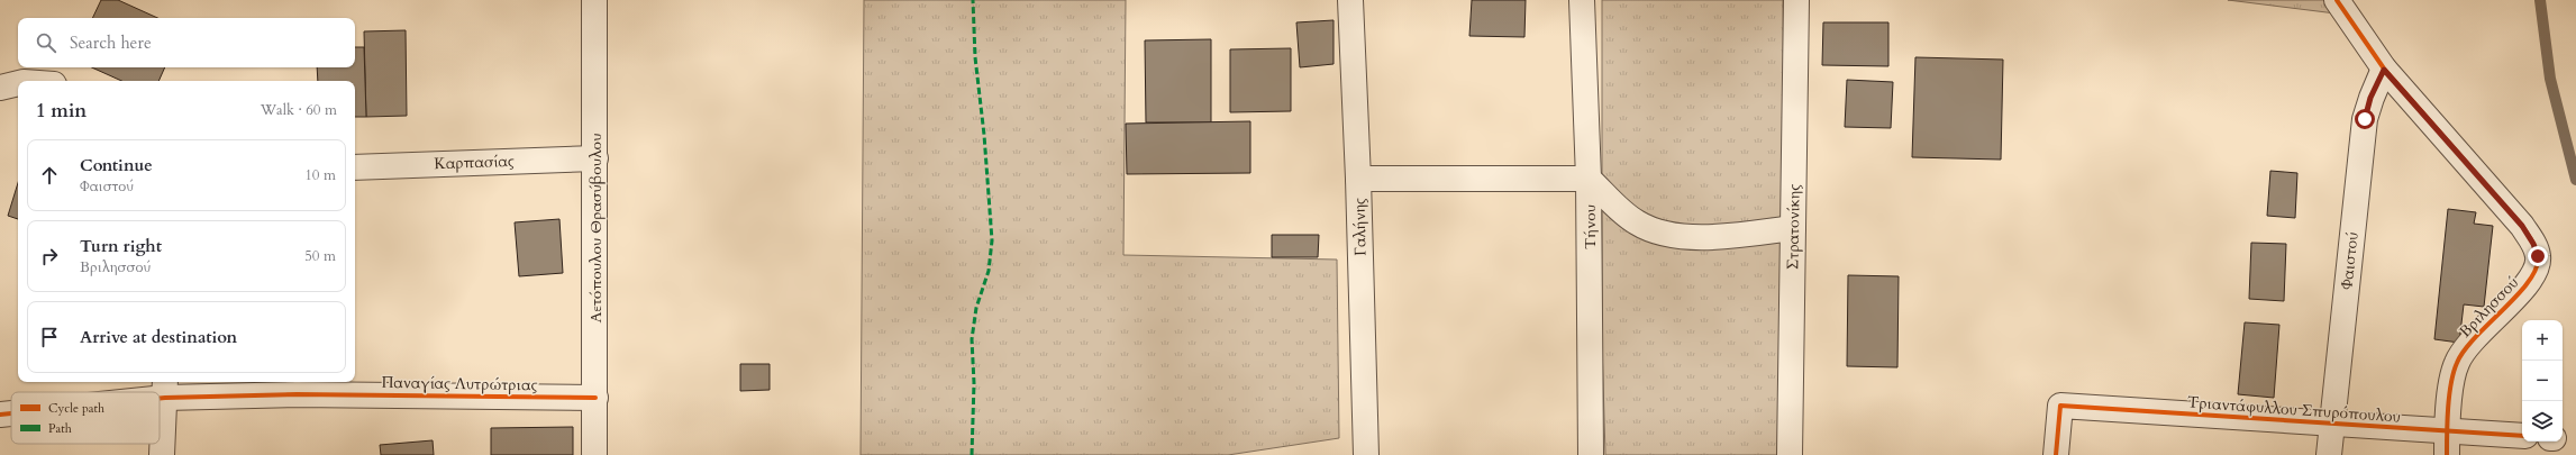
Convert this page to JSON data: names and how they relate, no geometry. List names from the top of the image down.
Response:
{
  "streets": {
    "street": [
      "Καρπασίας",
      "Γαλήνης",
      "Τήνου",
      "Στρατονίκης",
      "Αετόπουλου Θρασύβουλου",
      "Φαιστού",
      "Βριλησσού",
      "Παναγίας Λυτρώτριας",
      "Τριαντάφυλλου Σπυρόπουλου"
    ]
  },
  "crossings": [
    ["Καρπασίας", "Αετόπουλου Θρασύβουλου"],
    ["Αετόπουλου Θρασύβουλου", "Παναγίας Λυτρώτριας"],
    ["Φαιστού", "Βριλησσού"],
    ["Φαιστού", "Τριαντάφυλλου Σπυρόπουλου"],
    ["Βριλησσού", "Τριαντάφυλλου Σπυρόπουλου"]
  ],
  "legend": ["Cycle path", "Path"],
  "page": {
    "search": "Search here",
    "heading": ["1 min", "Walk · 60 m"],
    "list": [
      ["Continue", "Φαιστού", "10 m"],
      ["Turn right", "Βριλησσού", "50 m"],
      "Arrive at destination"
    ],
    "map_buttons": ["+", "−"]
  }
}
